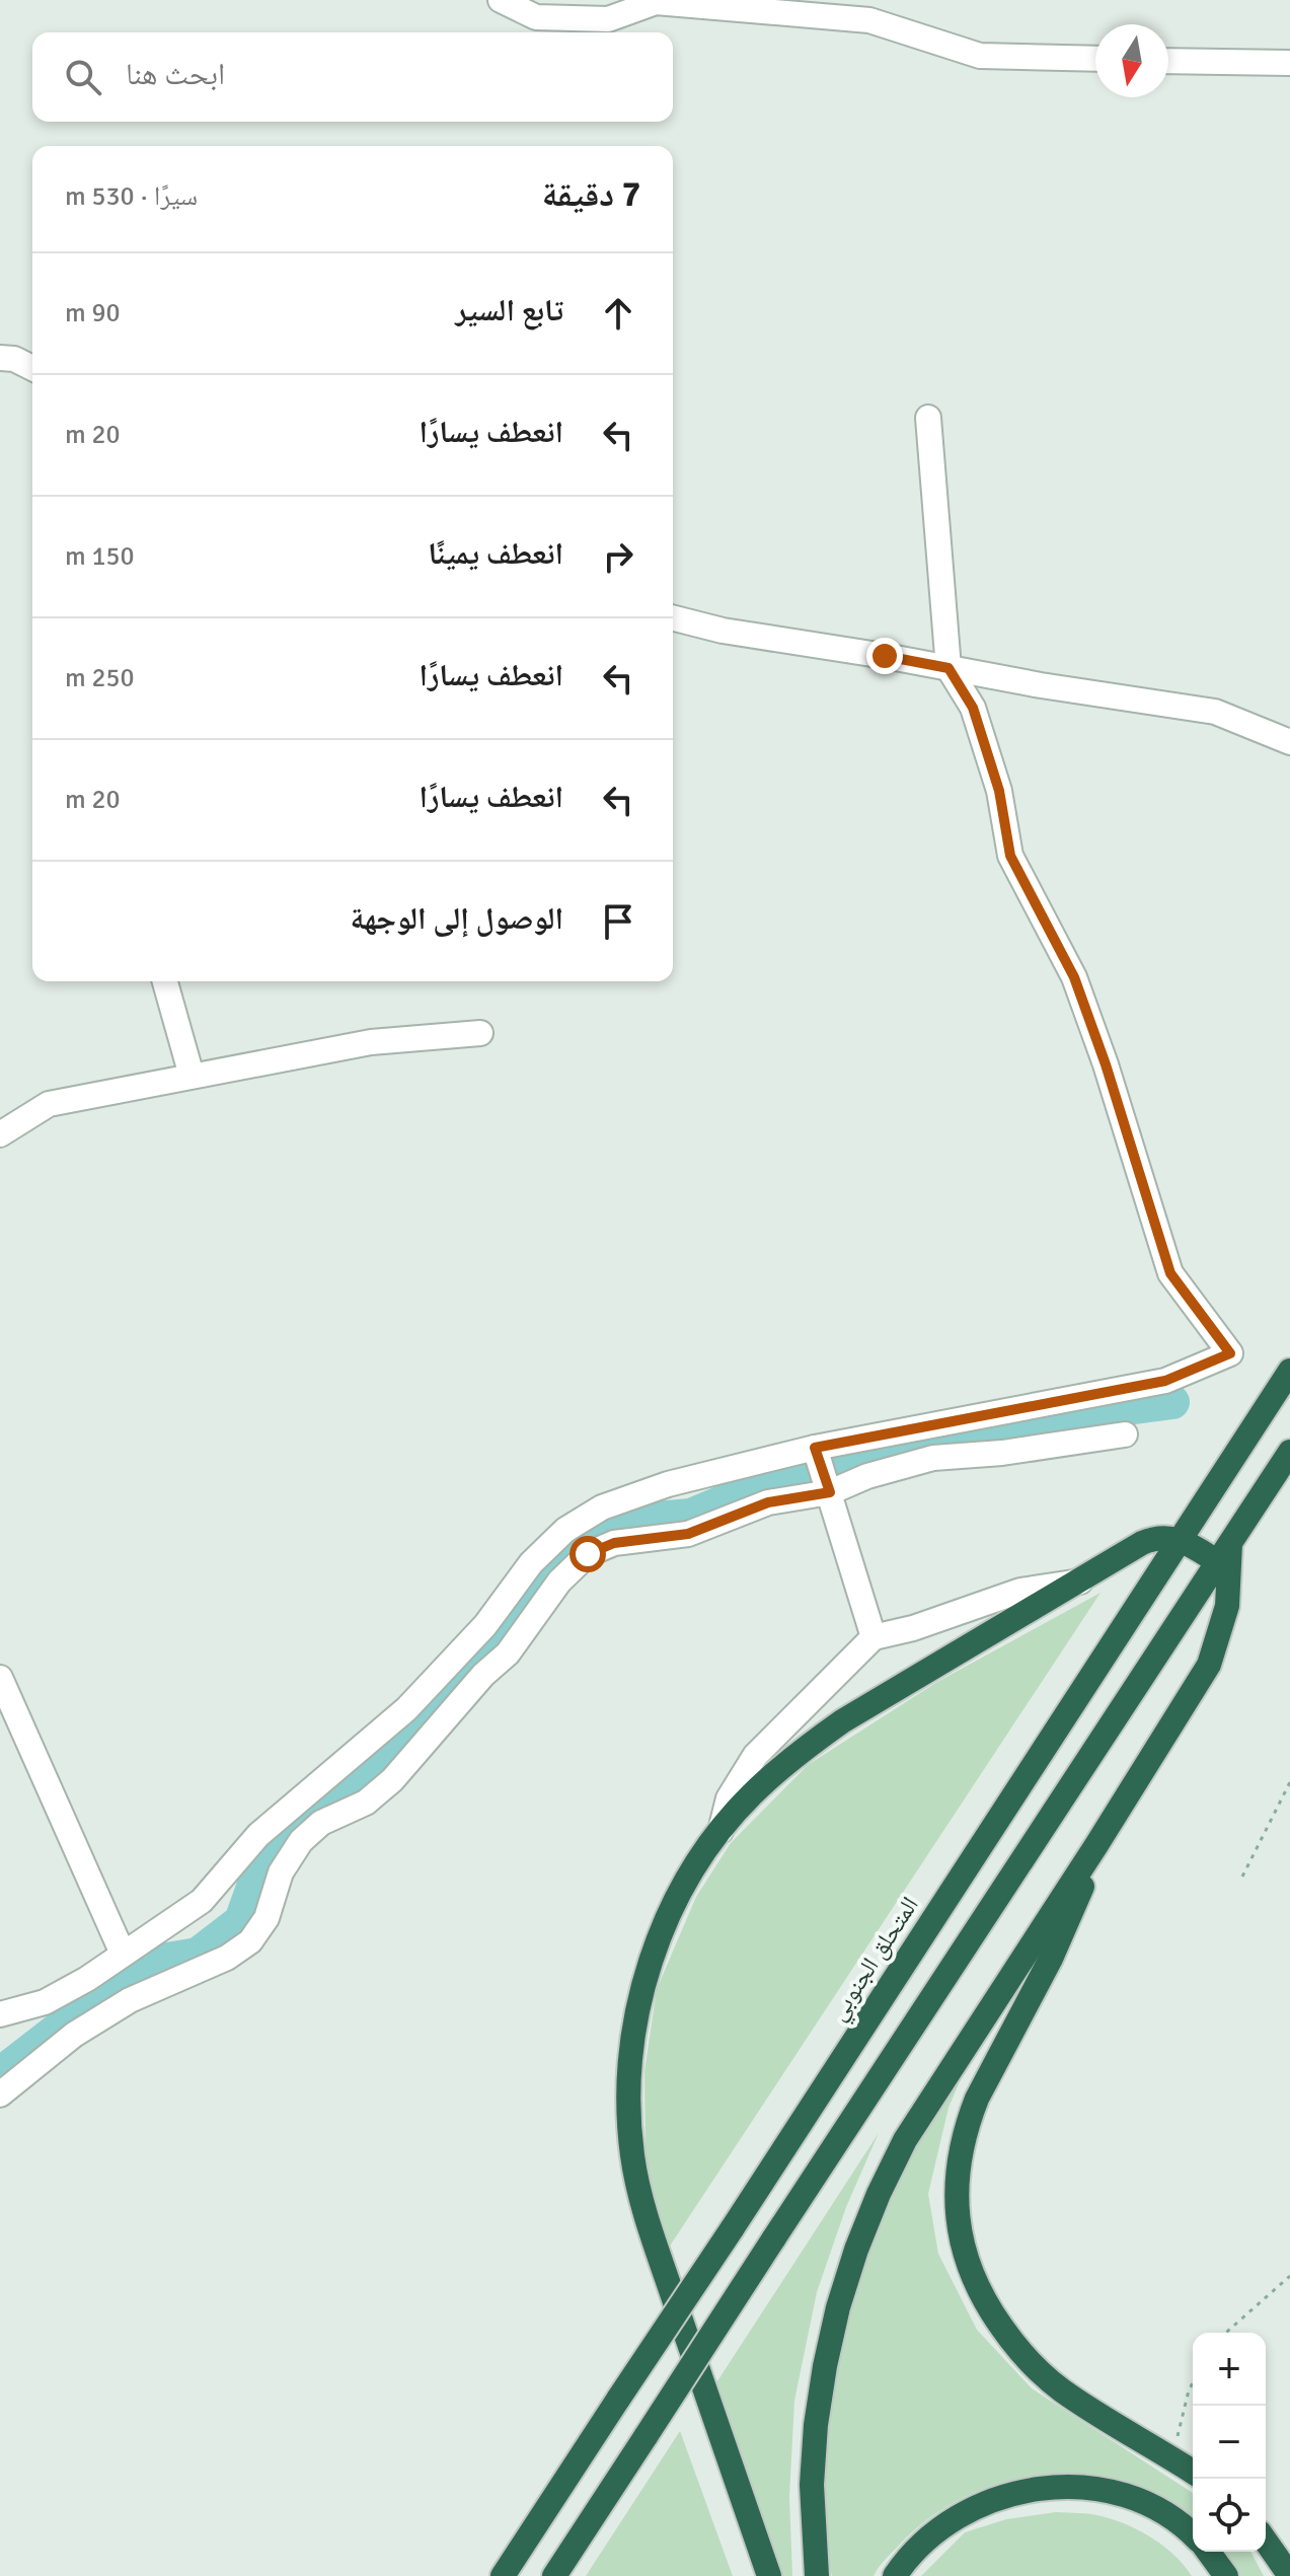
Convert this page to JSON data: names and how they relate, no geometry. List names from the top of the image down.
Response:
{
  "streets": {
    "highway": ["المتحلق الجنوبي"]
  },
  "north": "bottom",
  "page": {
    "search": "ابحث هنا",
    "heading": ["7 دقيقة", "سيرًا · 530 m"],
    "list": [
      ["تابع السير", "90 m"],
      ["انعطف يسارًا", "20 m"],
      ["انعطف يمينًا", "150 m"],
      ["انعطف يسارًا", "250 m"],
      ["انعطف يسارًا", "20 m"],
      "الوصول إلى الوجهة"
    ],
    "map_buttons": ["+", "−"]
  }
}
